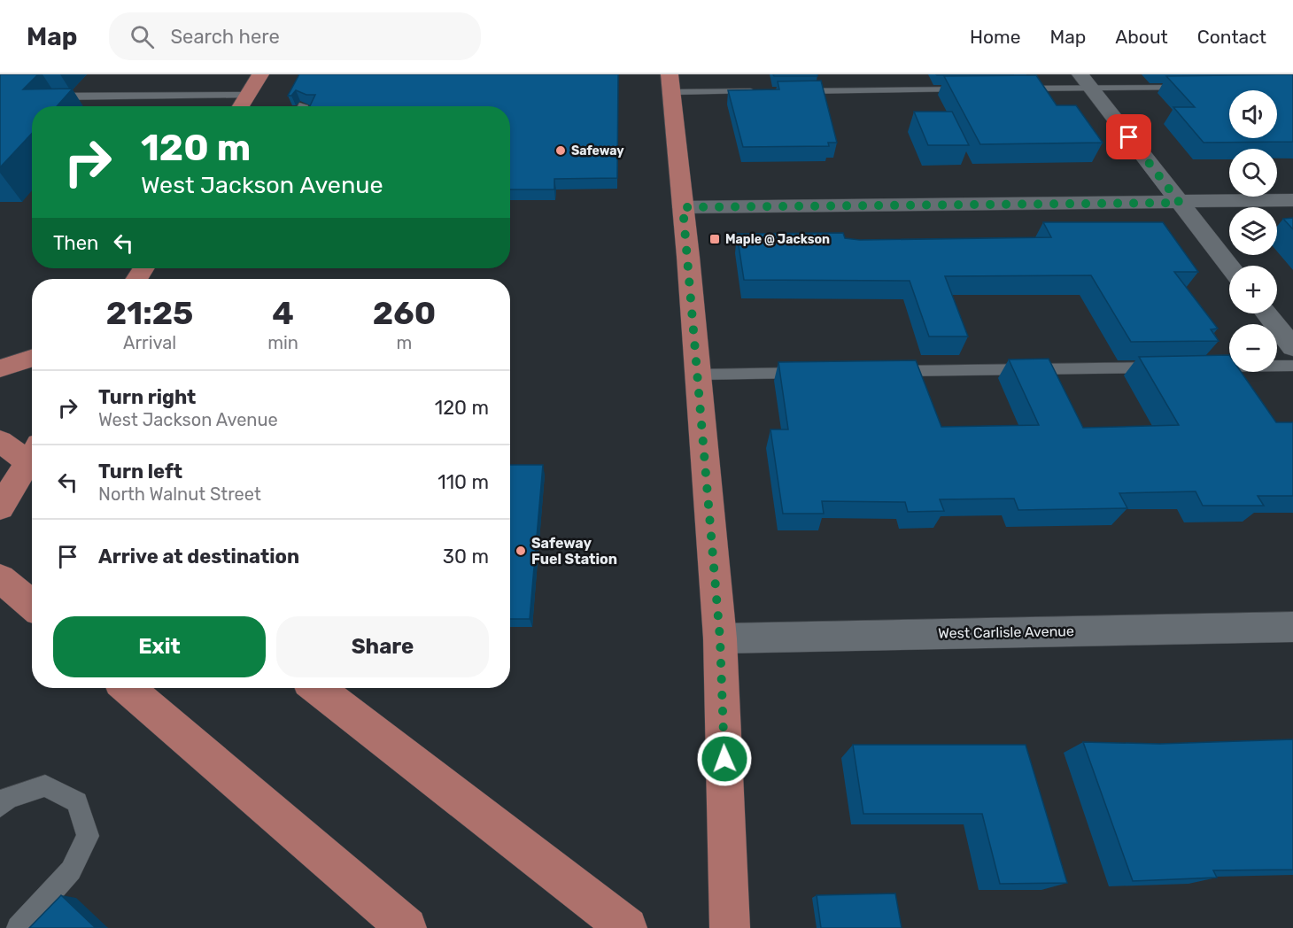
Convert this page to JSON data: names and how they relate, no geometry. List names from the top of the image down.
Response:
{
  "streets": {
    "street": ["West Carlisle Avenue"]
  },
  "places": {
    "other": ["Safeway", "Safeway Fuel Station"],
    "transit": ["Maple @ Jackson"]
  },
  "page": {
    "header": "Map",
    "search": "Search here",
    "nav": [
      "Home",
      "Map",
      "About",
      "Contact"
    ],
    "map_buttons": ["+", "−"],
    "turn": ["120 m", "West Jackson Avenue"],
    "then": "Then",
    "eta": [
      "21:25",
      "Arrival",
      "4",
      "min",
      "260",
      "m"
    ],
    "list": [
      {
        "name": "Turn right",
        "note": "West Jackson Avenue",
        "value": "120 m"
      },
      {
        "name": "Turn left",
        "note": "North Walnut Street",
        "value": "110 m"
      },
      {
        "name": "Arrive at destination",
        "value": "30 m"
      }
    ],
    "buttons": ["Exit", "Share"]
  }
}
